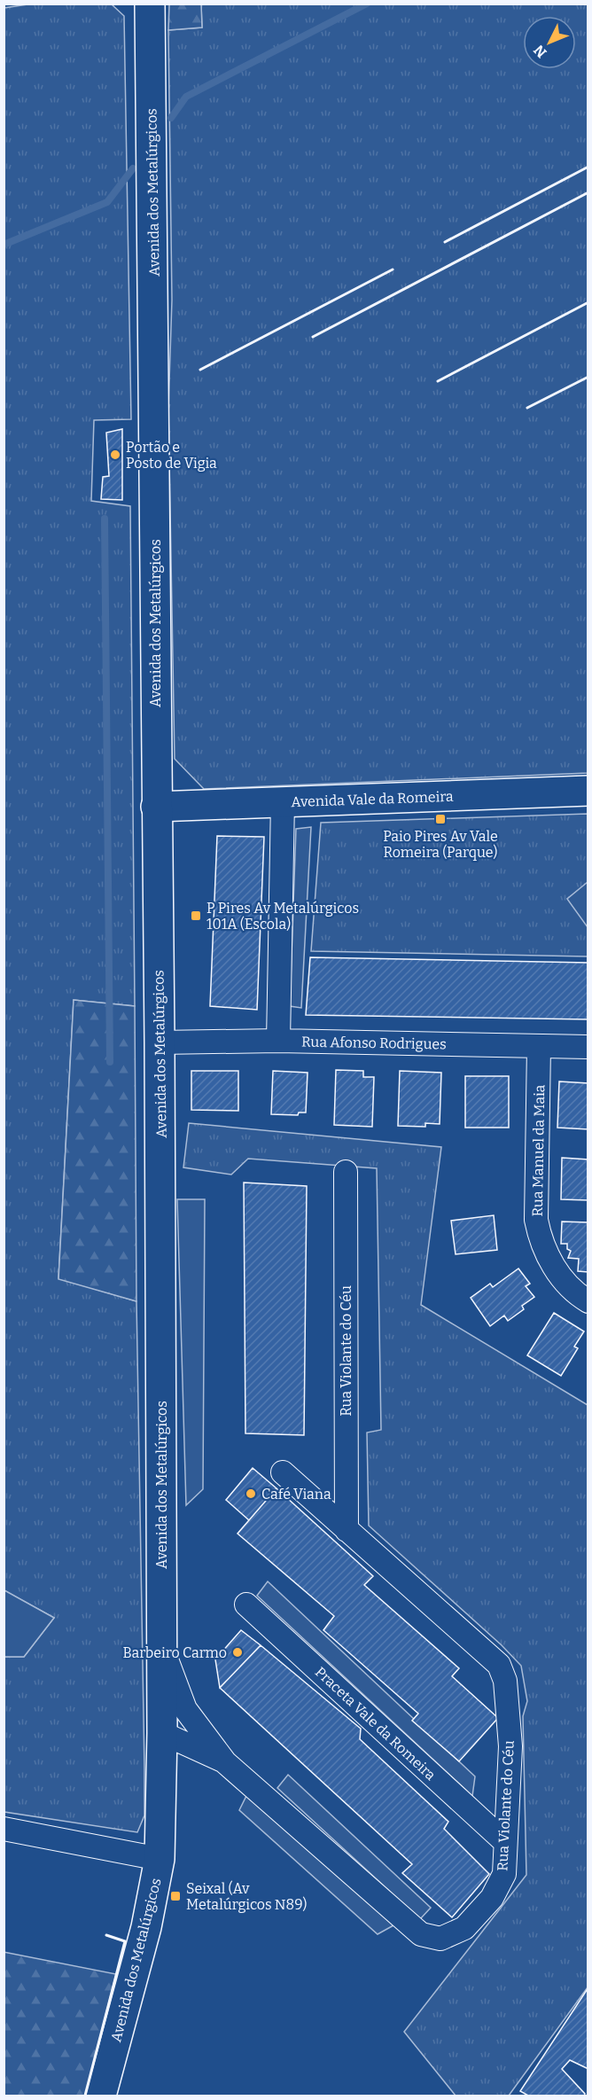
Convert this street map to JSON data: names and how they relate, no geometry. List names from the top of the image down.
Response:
{
  "streets": {
    "main road": ["Avenida dos Metalúrgicos", "Avenida Vale da Romeira"],
    "street": [
      "Rua Afonso Rodrigues",
      "Rua Manuel da Maia",
      "Rua Violante do Céu",
      "Praceta Vale da Romeira"
    ]
  },
  "crossings": [
    ["Avenida dos Metalúrgicos", "Avenida Vale da Romeira"],
    ["Avenida dos Metalúrgicos", "Rua Afonso Rodrigues"],
    ["Avenida dos Metalúrgicos", "Rua Violante do Céu"],
    ["Rua Afonso Rodrigues", "Rua Manuel da Maia"],
    ["Rua Violante do Céu", "Praceta Vale da Romeira"]
  ],
  "places": {
    "other": ["Portão e Posto de Vigia", "Café Viana", "Barbeiro Carmo"],
    "transit": ["Paio Pires Av Vale Romeira (Parque)", "P Pires Av Metalúrgicos 101A (Escola)", "Seixal (Av Metalúrgicos N89)"]
  },
  "north": "bottom left"
}
